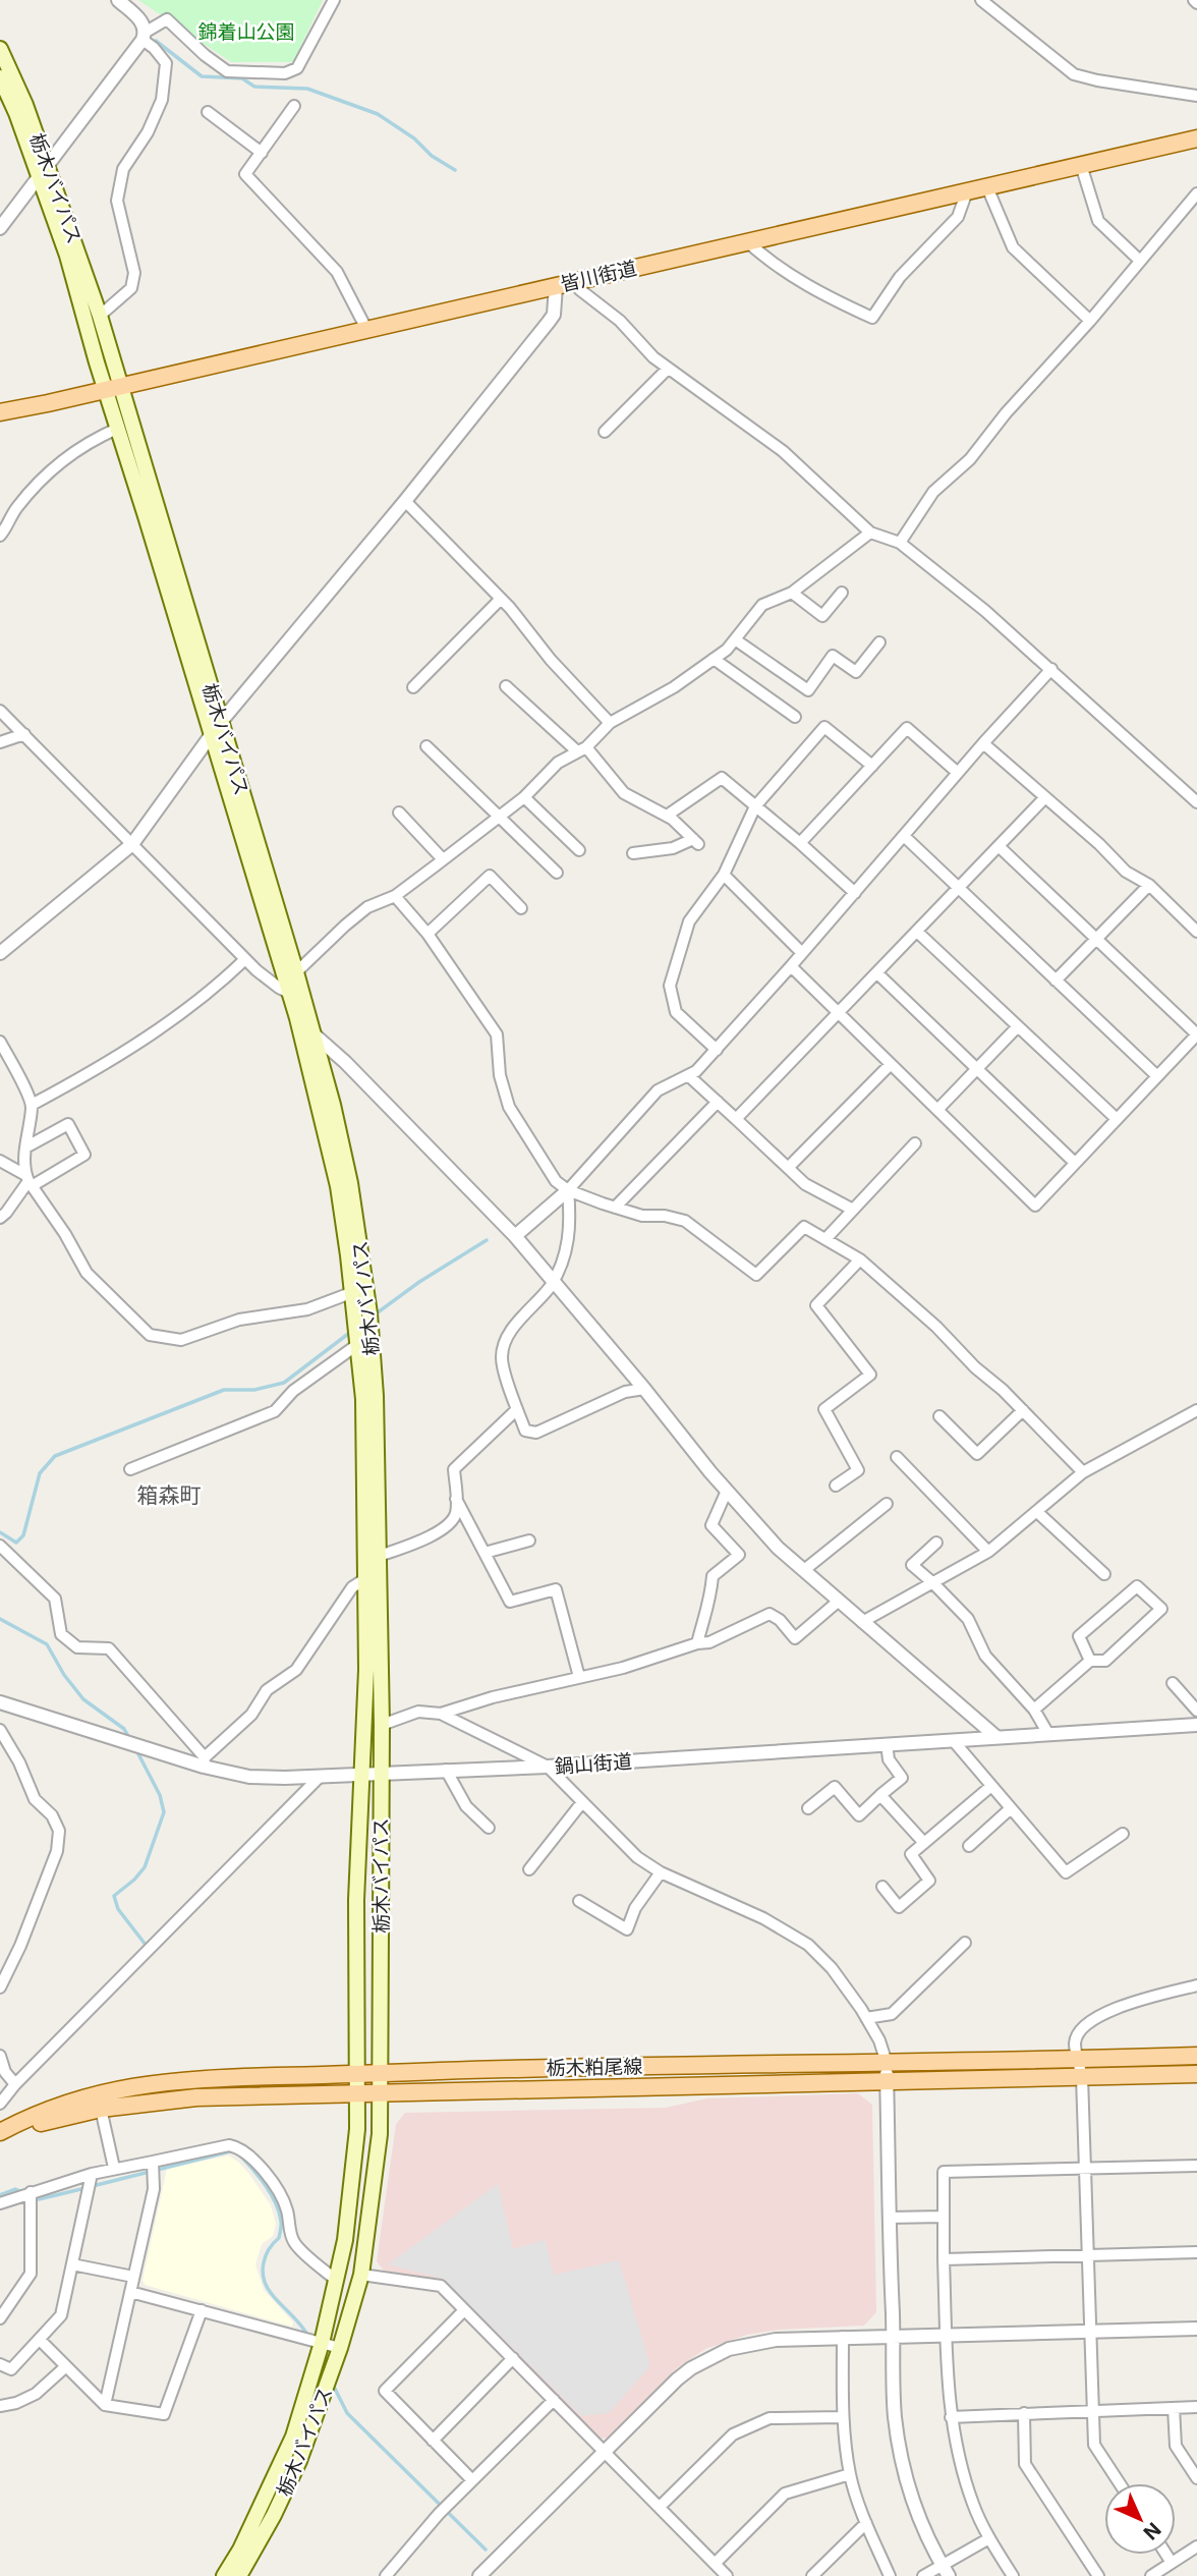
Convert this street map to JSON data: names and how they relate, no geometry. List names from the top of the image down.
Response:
{
  "streets": {
    "main road": ["栃木バイパス", "皆川街道", "栃木粕尾線"],
    "street": ["鍋山街道"]
  },
  "crossings": [
    ["栃木バイパス", "皆川街道"],
    ["栃木バイパス", "鍋山街道"],
    ["栃木バイパス", "栃木粕尾線"]
  ],
  "districts": ["箱森町"],
  "parks": ["錦着山公園"],
  "north": "bottom right"
}
